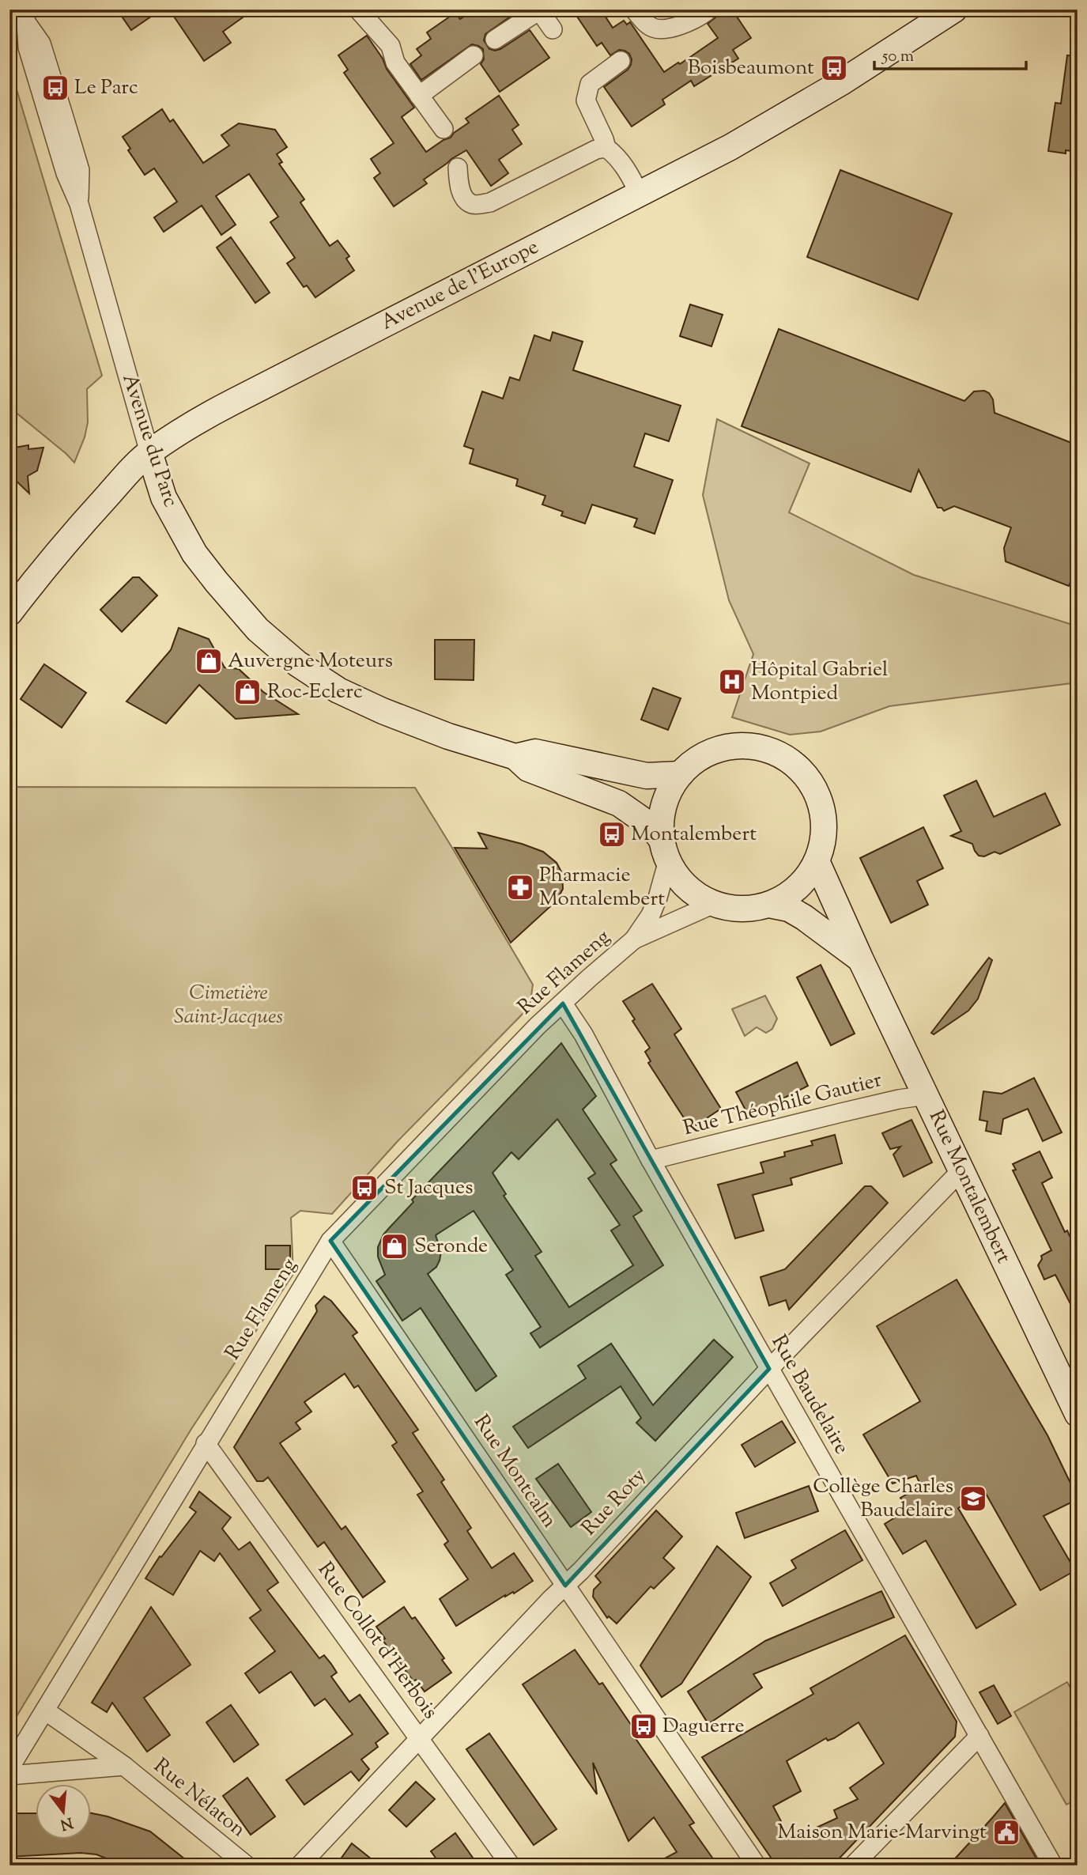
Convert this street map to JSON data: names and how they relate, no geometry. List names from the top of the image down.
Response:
{
  "streets": {
    "main road": ["Avenue de l'Europe", "Avenue du Parc", "Rue Montalembert"],
    "street": [
      "Rue Flameng",
      "Rue Théophile Gautier",
      "Rue Baudelaire",
      "Rue Montcalm",
      "Rue Roty",
      "Rue Collot d'Herbois",
      "Rue Nélaton"
    ]
  },
  "crossings": [
    ["Avenue de l'Europe", "Avenue du Parc"],
    ["Avenue du Parc", "Rue Flameng"],
    ["Avenue du Parc", "Rue Montalembert"],
    ["Rue Flameng", "Rue Montalembert"],
    ["Rue Flameng", "Rue Baudelaire"],
    ["Rue Flameng", "Rue Montcalm"],
    ["Rue Flameng", "Rue Collot d'Herbois"],
    ["Rue Flameng", "Rue Nélaton"],
    ["Rue Théophile Gautier", "Rue Montalembert"],
    ["Rue Théophile Gautier", "Rue Baudelaire"],
    ["Rue Montalembert", "Rue Roty"],
    ["Rue Baudelaire", "Rue Roty"],
    ["Rue Montcalm", "Rue Roty"],
    ["Rue Roty", "Rue Collot d'Herbois"]
  ],
  "parks": ["Cimetière Saint-Jacques"],
  "places": {
    "bus stop": [
      "Boisbeaumont",
      "Le Parc",
      "Montalembert",
      "St Jacques",
      "Daguerre"
    ],
    "shop": ["Auvergne Moteurs", "Roc-Eclerc", "Seronde"],
    "hospital": ["Hôpital Gabriel Montpied"],
    "pharmacy": ["Pharmacie Montalembert"],
    "school or university": ["Collège Charles Baudelaire"],
    "public building": ["Maison Marie-Marvingt"]
  },
  "scale_bar": "50 m",
  "north": "bottom"
}
